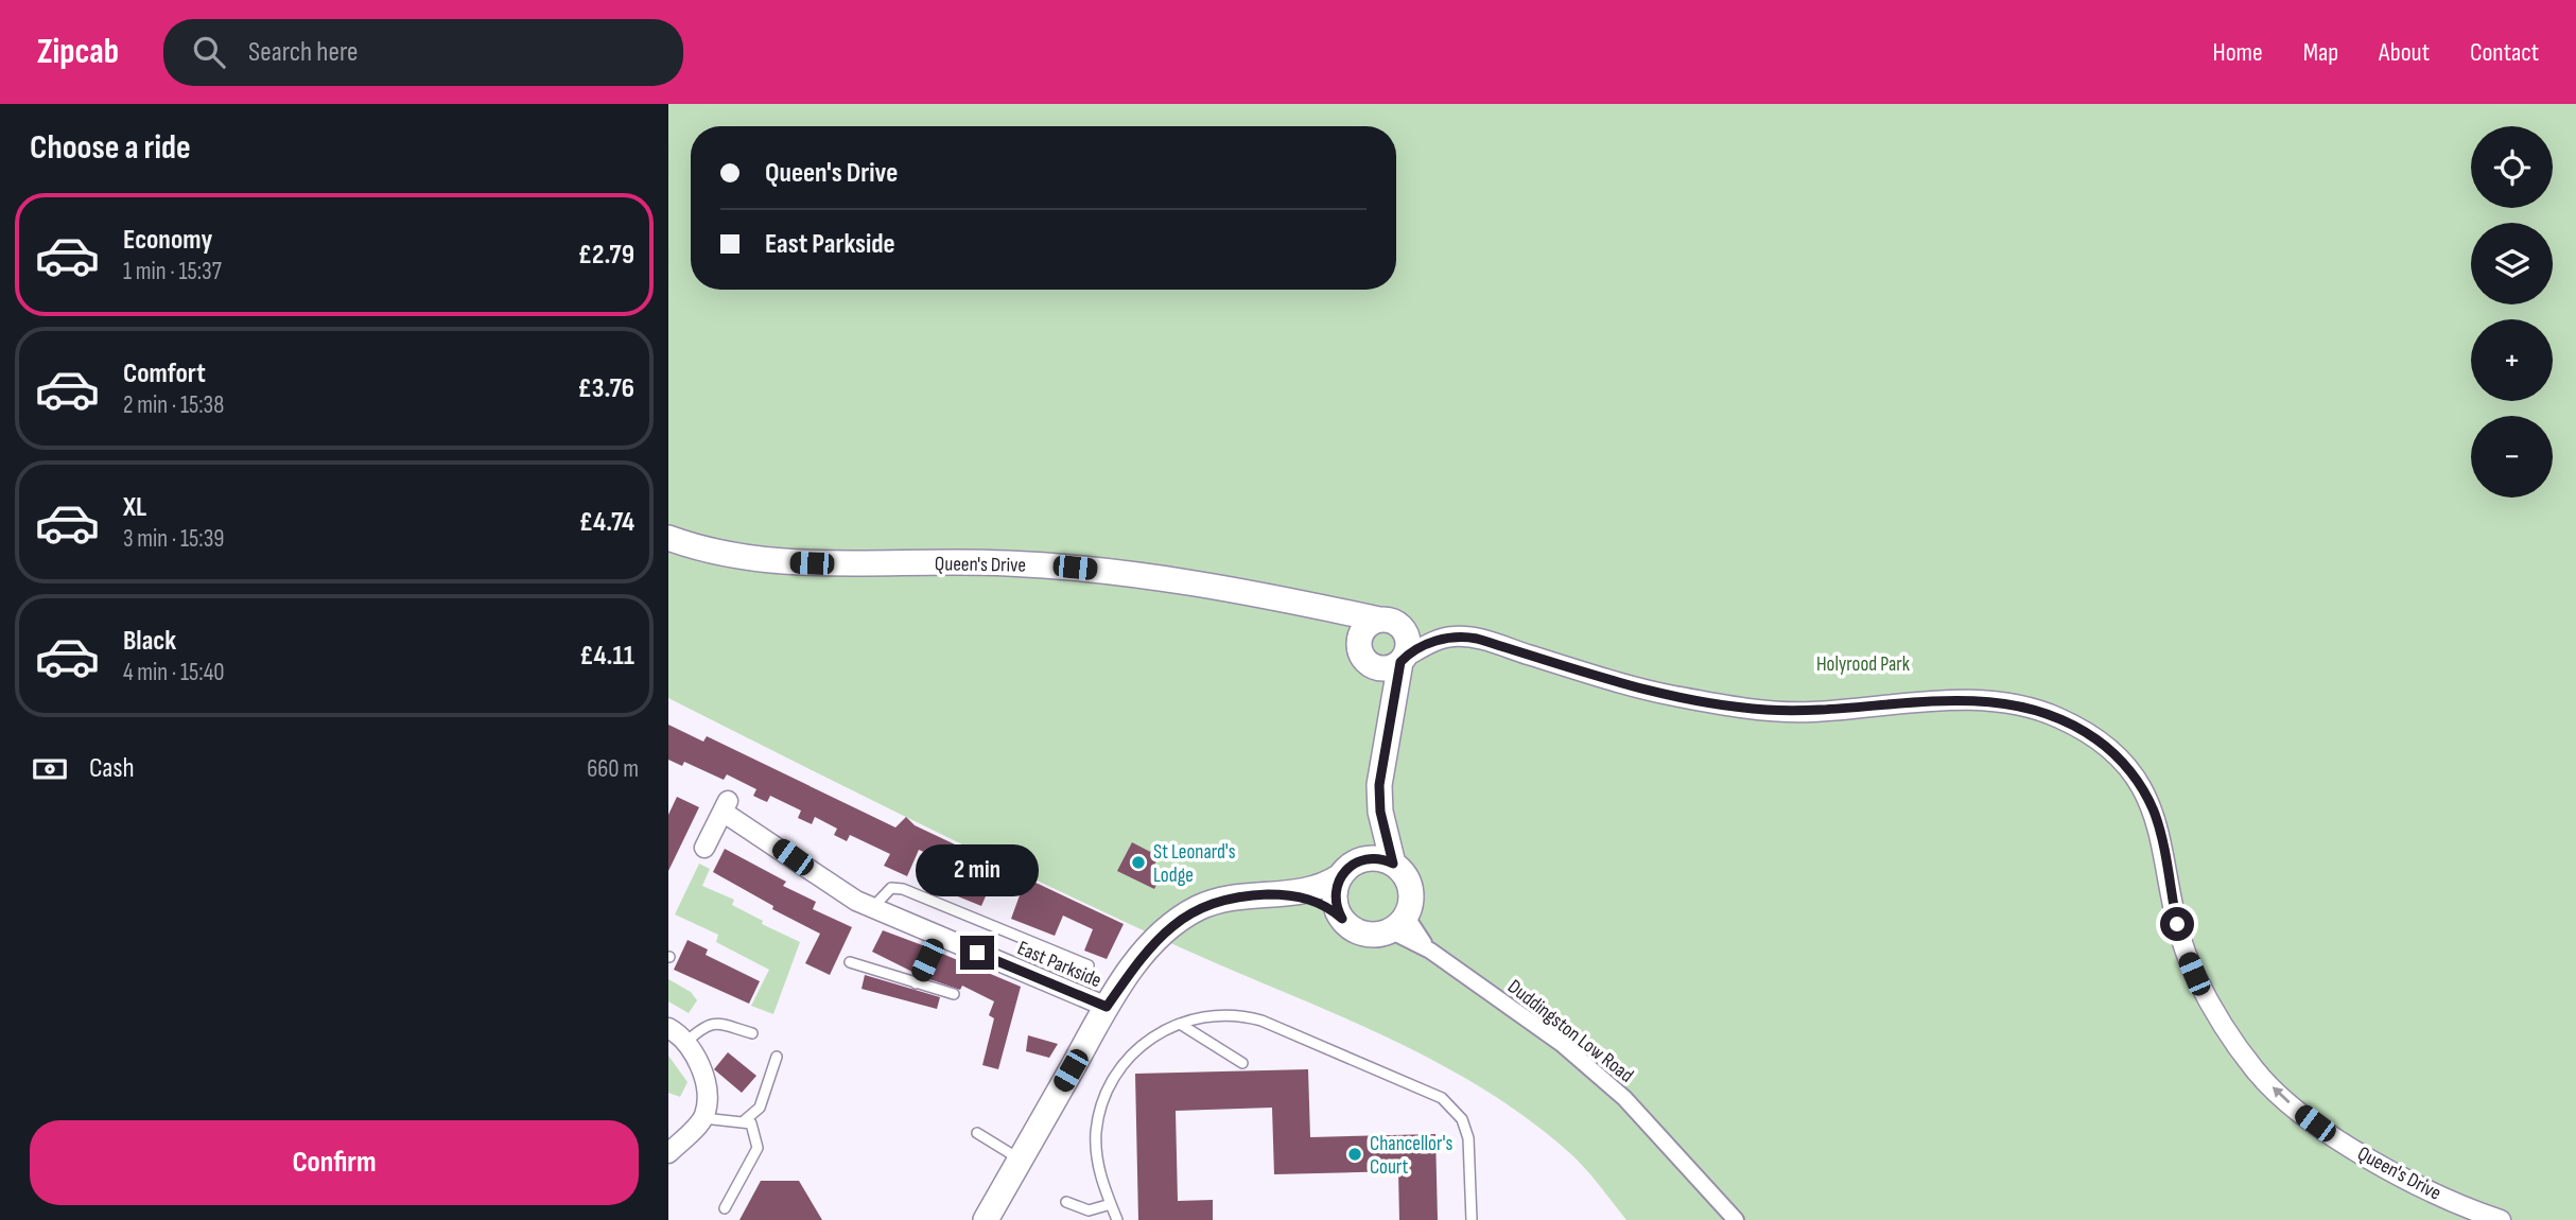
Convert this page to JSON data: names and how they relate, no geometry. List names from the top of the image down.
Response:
{
  "streets": {
    "street": ["Queen's Drive", "East Parkside", "Duddingston Low Road"]
  },
  "crossings": [
    ["Queen's Drive", "Duddingston Low Road"]
  ],
  "one_way": ["Queen's Drive"],
  "parks": ["Holyrood Park"],
  "places": ["St Leonard's Lodge", "Chancellor's Court"],
  "page": {
    "header": "Zipcab",
    "search": "Search here",
    "nav": [
      "Home",
      "Map",
      "About",
      "Contact"
    ],
    "heading": "Choose a ride",
    "map_buttons": ["+", "−"],
    "banner": ["Queen's Drive", "East Parkside"],
    "list": [
      {
        "name": "Economy",
        "note": "1 min · 15:37",
        "value": "£2.79"
      },
      {
        "name": "Comfort",
        "note": "2 min · 15:38",
        "value": "£3.76"
      },
      {
        "name": "XL",
        "note": "3 min · 15:39",
        "value": "£4.74"
      },
      {
        "name": "Black",
        "note": "4 min · 15:40",
        "value": "£4.11"
      }
    ],
    "pay": ["Cash", "660 m"],
    "bubble": "2 min",
    "buttons": "Confirm"
  }
}
